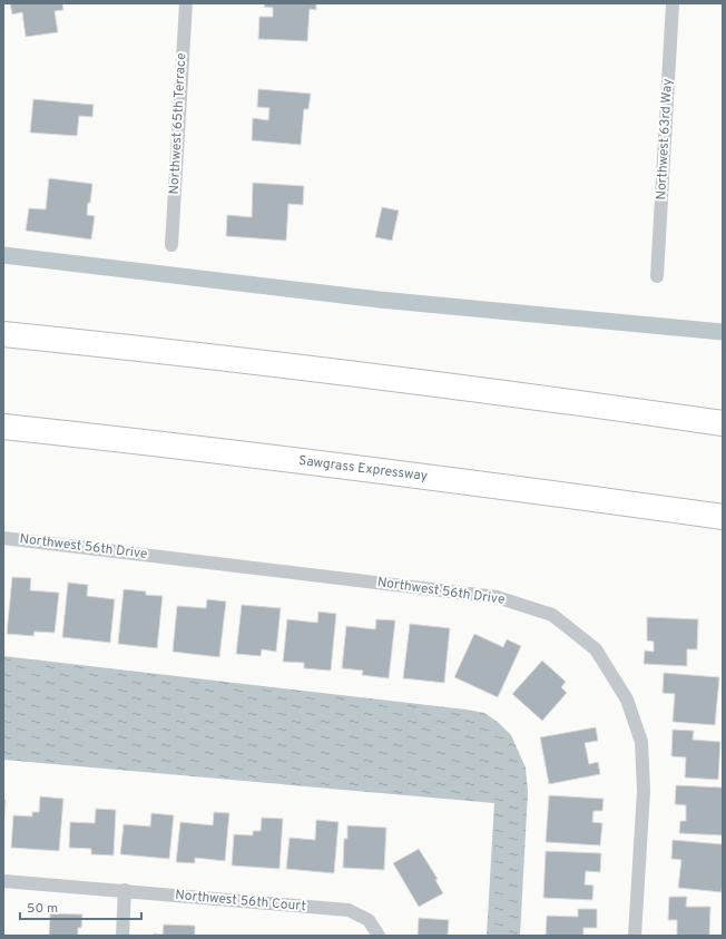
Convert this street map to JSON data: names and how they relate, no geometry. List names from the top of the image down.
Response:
{
  "streets": {
    "highway": ["Sawgrass Expressway"],
    "street": [
      "Northwest 65th Terrace",
      "Northwest 63rd Way",
      "Northwest 56th Drive",
      "Northwest 56th Court"
    ]
  },
  "scale_bar": "50 m"
}
